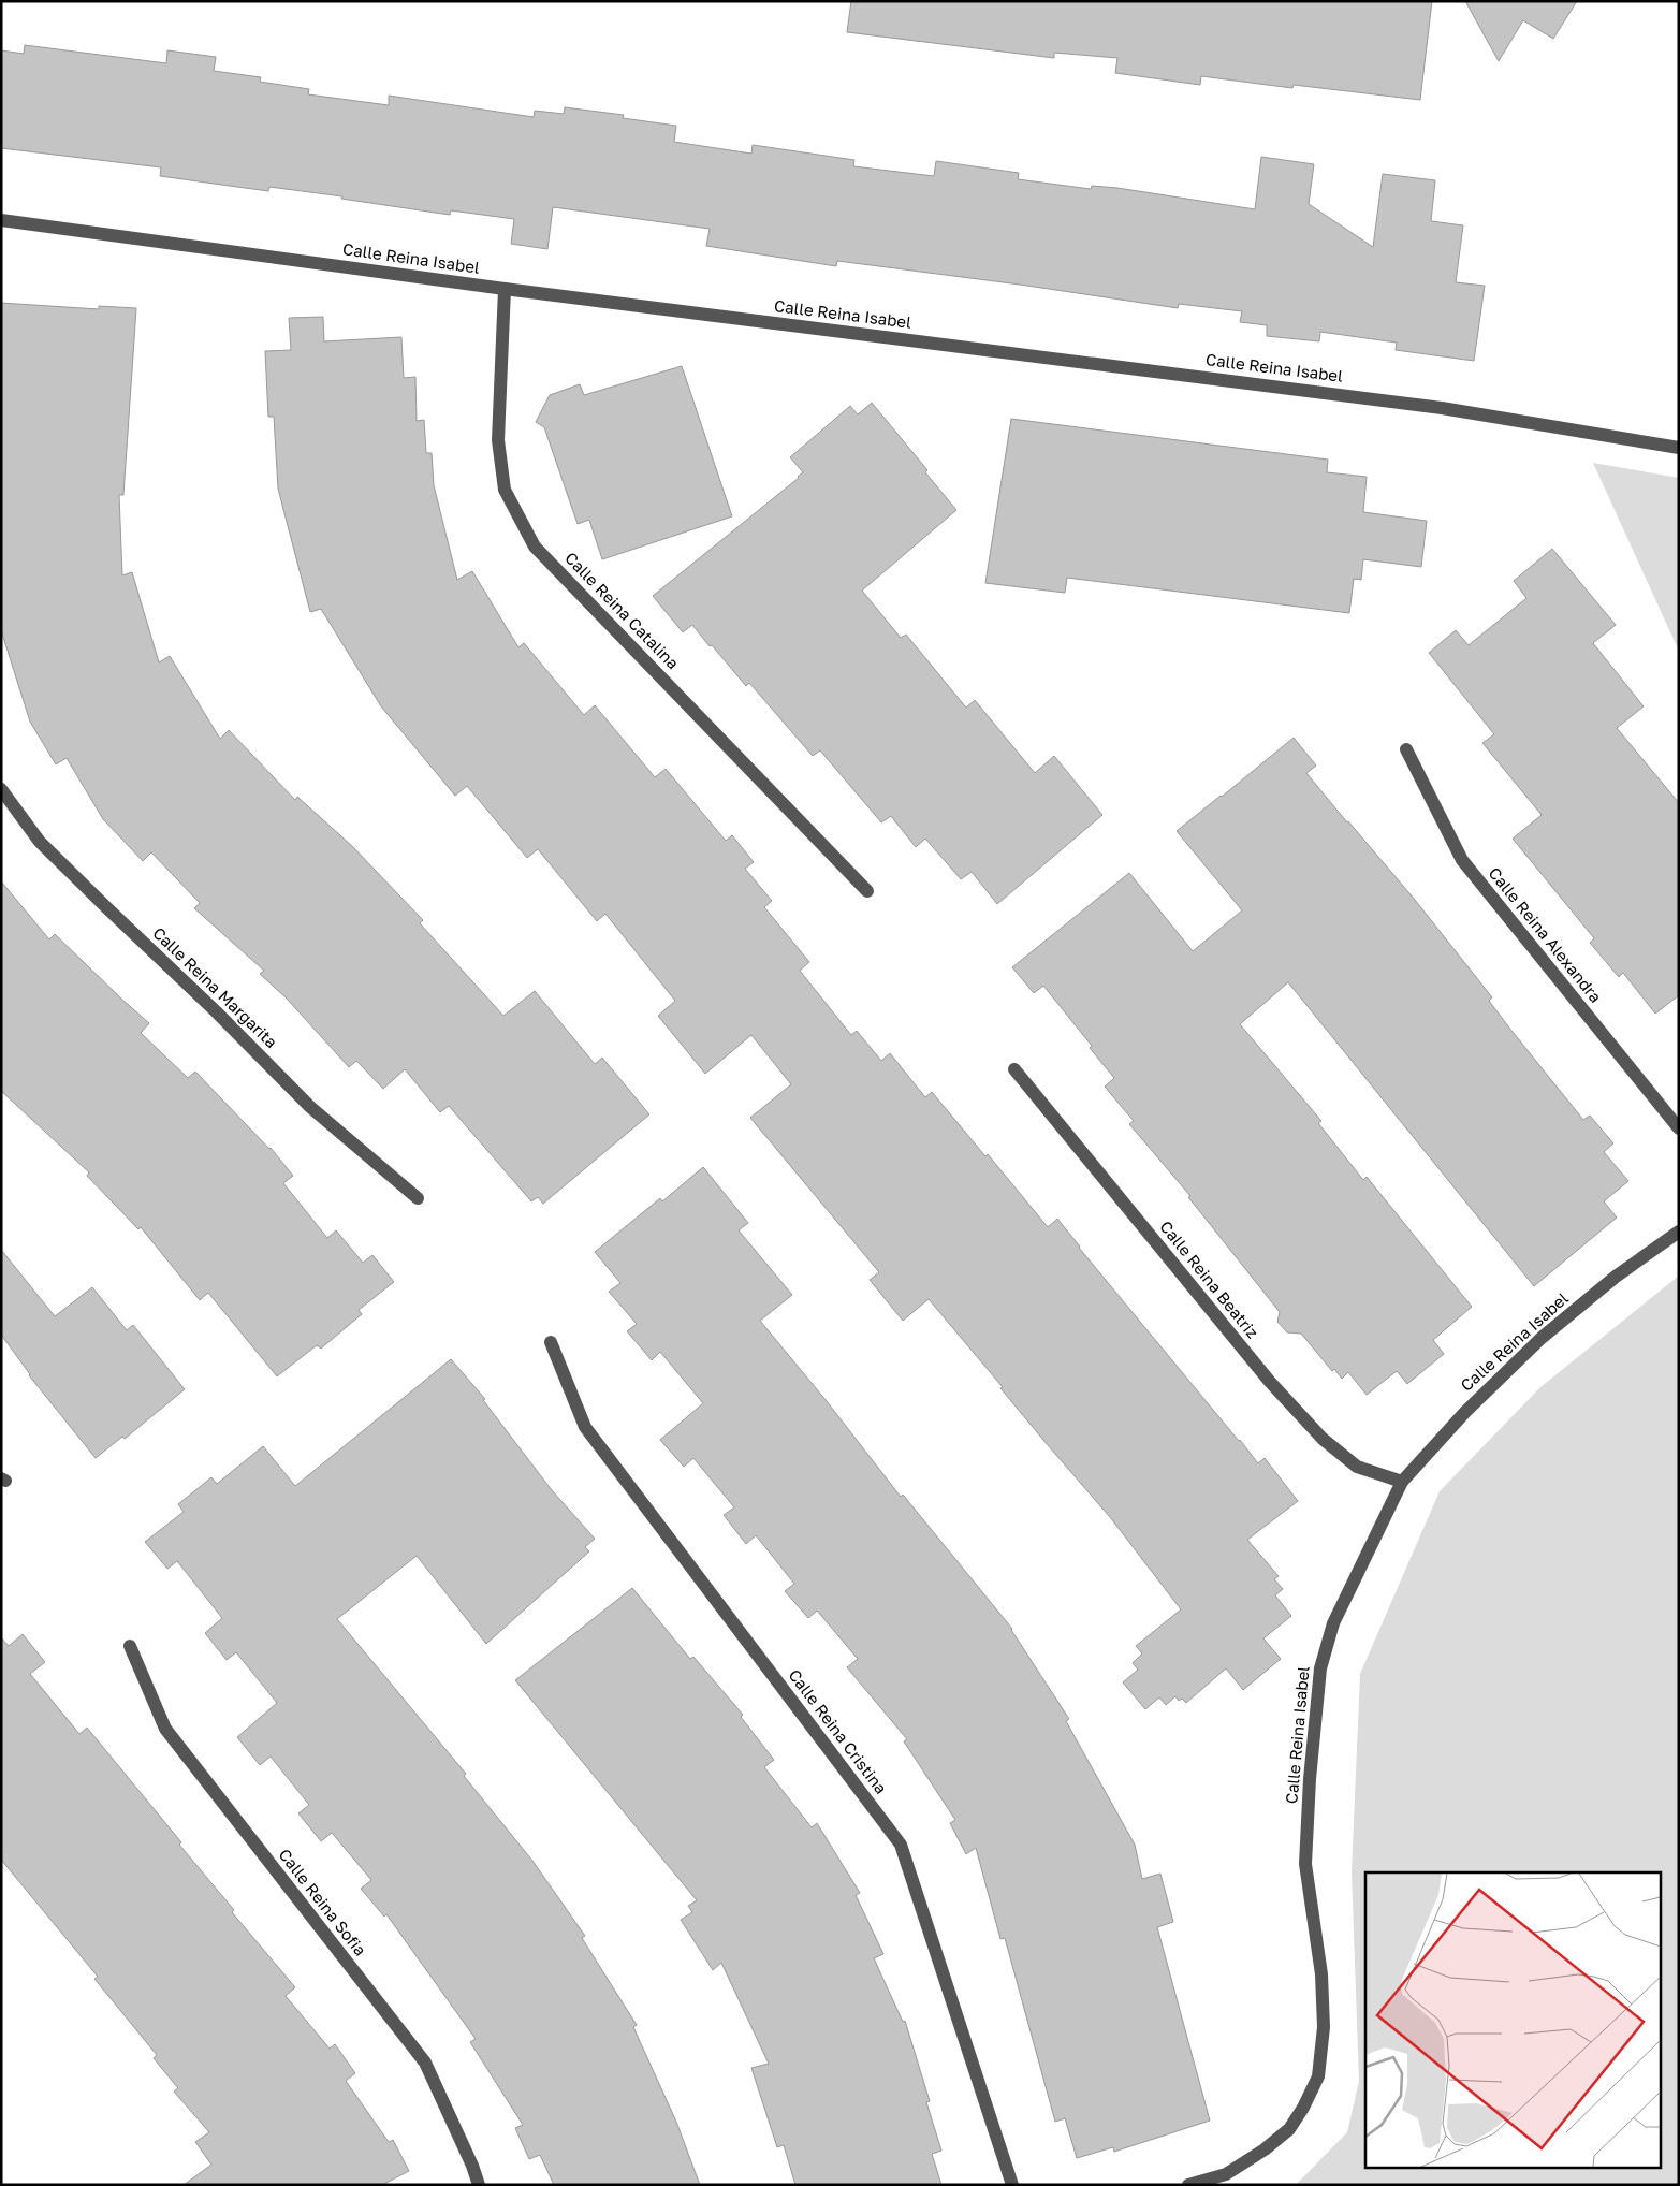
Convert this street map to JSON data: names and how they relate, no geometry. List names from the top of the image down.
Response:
{
  "streets": {
    "street": [
      "Calle Reina Isabel",
      "Calle Reina Catalina",
      "Calle Reina Alexandra",
      "Calle Reina Margarita",
      "Calle Reina Beatriz",
      "Calle Reina Cristina",
      "Calle Reina Sofia"
    ]
  },
  "crossings": [
    ["Calle Reina Isabel", "Calle Reina Catalina"],
    ["Calle Reina Isabel", "Calle Reina Beatriz"]
  ]
}
